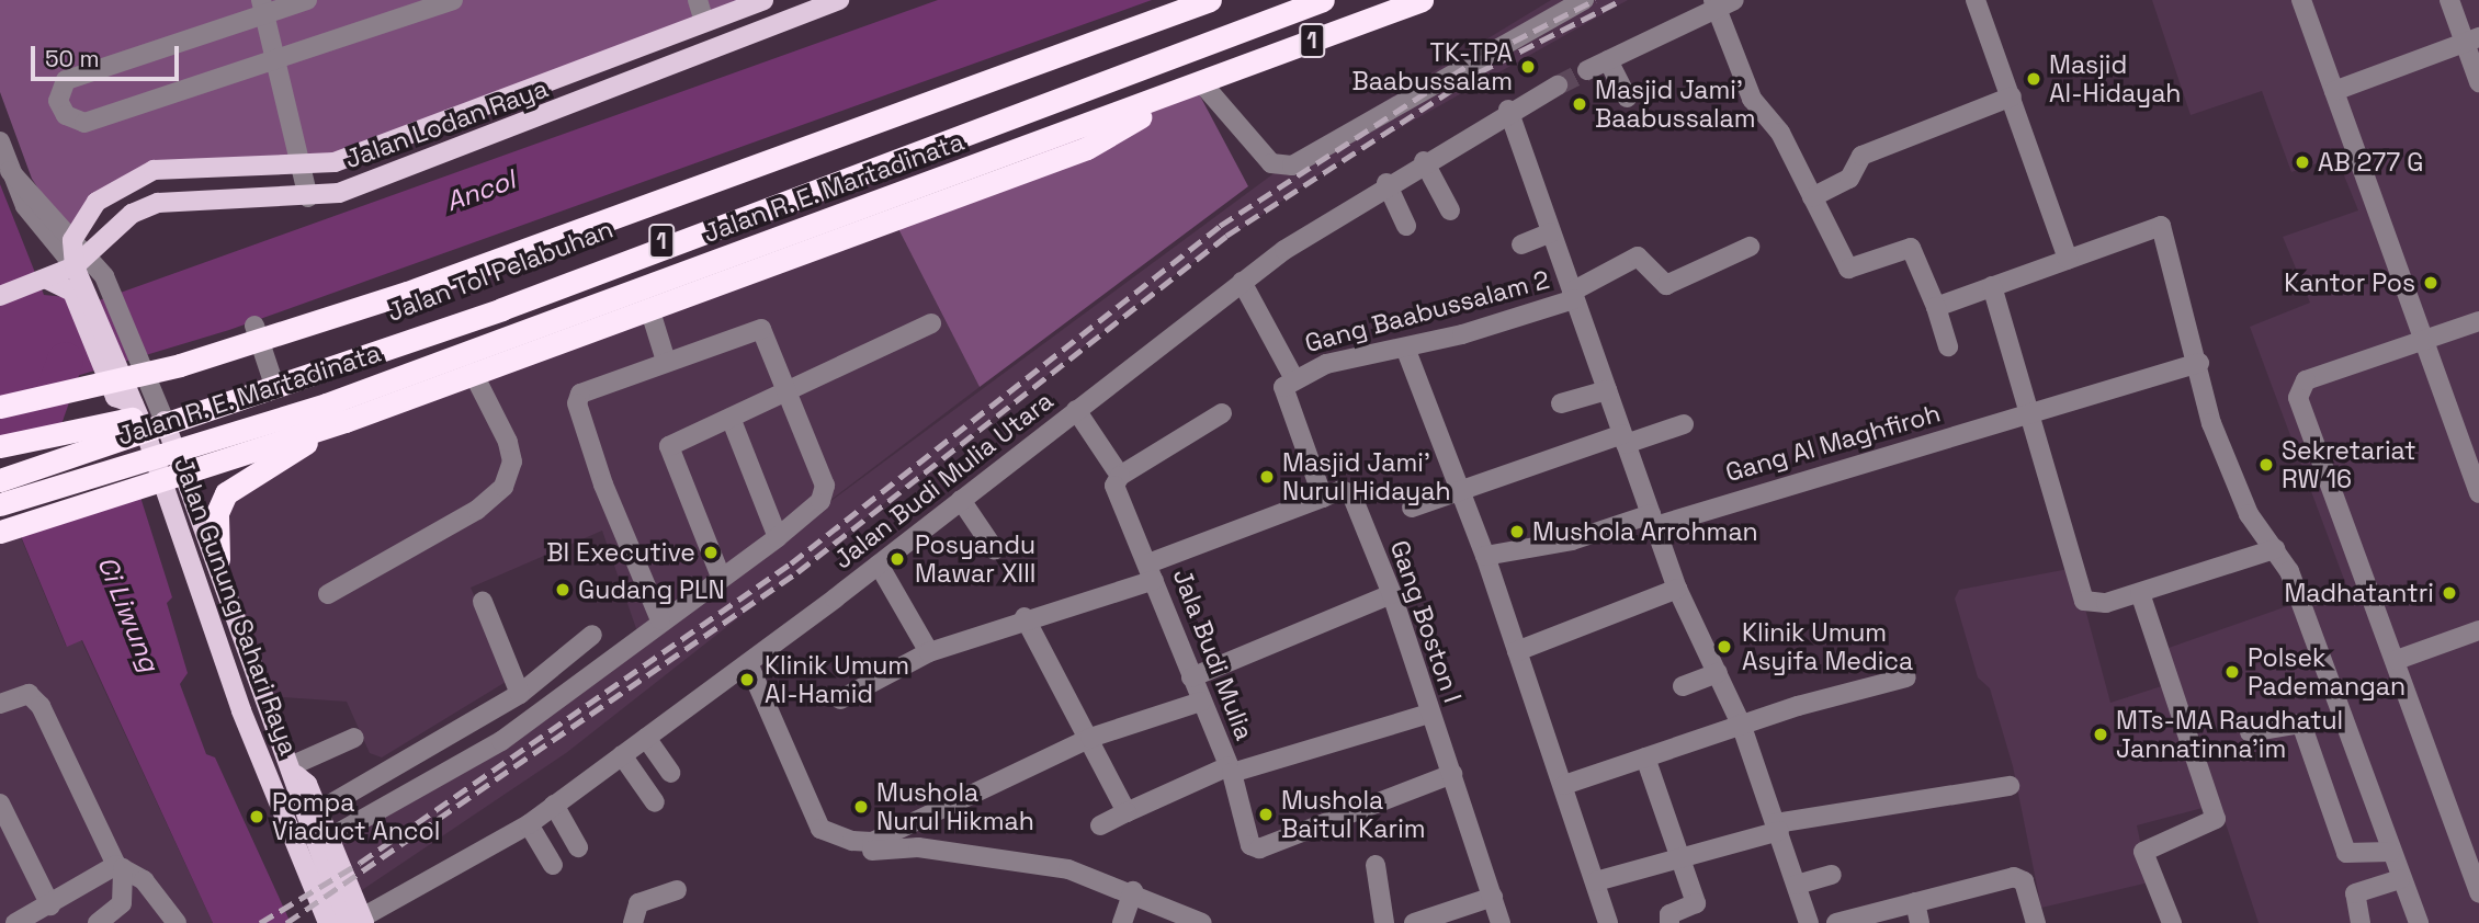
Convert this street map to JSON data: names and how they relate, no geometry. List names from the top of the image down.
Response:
{
  "streets": {
    "highway": ["1", "Jalan R. E. Martadinata", "Jalan Tol Pelabuhan"],
    "main road": ["Jalan Lodan Raya", "Jalan Gunung Sahari Raya"],
    "street": [
      "Gang Baabussalam 2",
      "Gang Al Maghfiroh",
      "Jalan Budi Mulia Utara",
      "Gang Boston I",
      "Jala Budi Mulia"
    ]
  },
  "crossings": [
    ["Jalan R. E. Martadinata", "Jalan Gunung Sahari Raya"],
    ["Jalan Budi Mulia Utara", "Jalan Gunung Sahari Raya"],
    ["Gang Boston I", "Jala Budi Mulia"]
  ],
  "water": ["Ancol", "Ci Liwung"],
  "places": [
    "TK-TPA Baabussalam",
    "Masjid Al-Hidayah",
    "Masjid Jami' Baabussalam",
    "AB 277 G",
    "Kantor Pos",
    "Sekretariat RW 16",
    "Masjid Jami' Nurul Hidayah",
    "Mushola Arrohman",
    "BI Executive",
    "Posyandu Mawar XIII",
    "Gudang PLN",
    "Madhatantri",
    "Klinik Umum Asyifa Medica",
    "Polsek Pademangan",
    "Klinik Umum Al-Hamid",
    "MTs-MA Raudhatul Jannatinna'im",
    "Mushola Nurul Hikmah",
    "Mushola Baitul Karim",
    "Pompa Viaduct Ancol"
  ],
  "scale_bar": "50 m"
}
